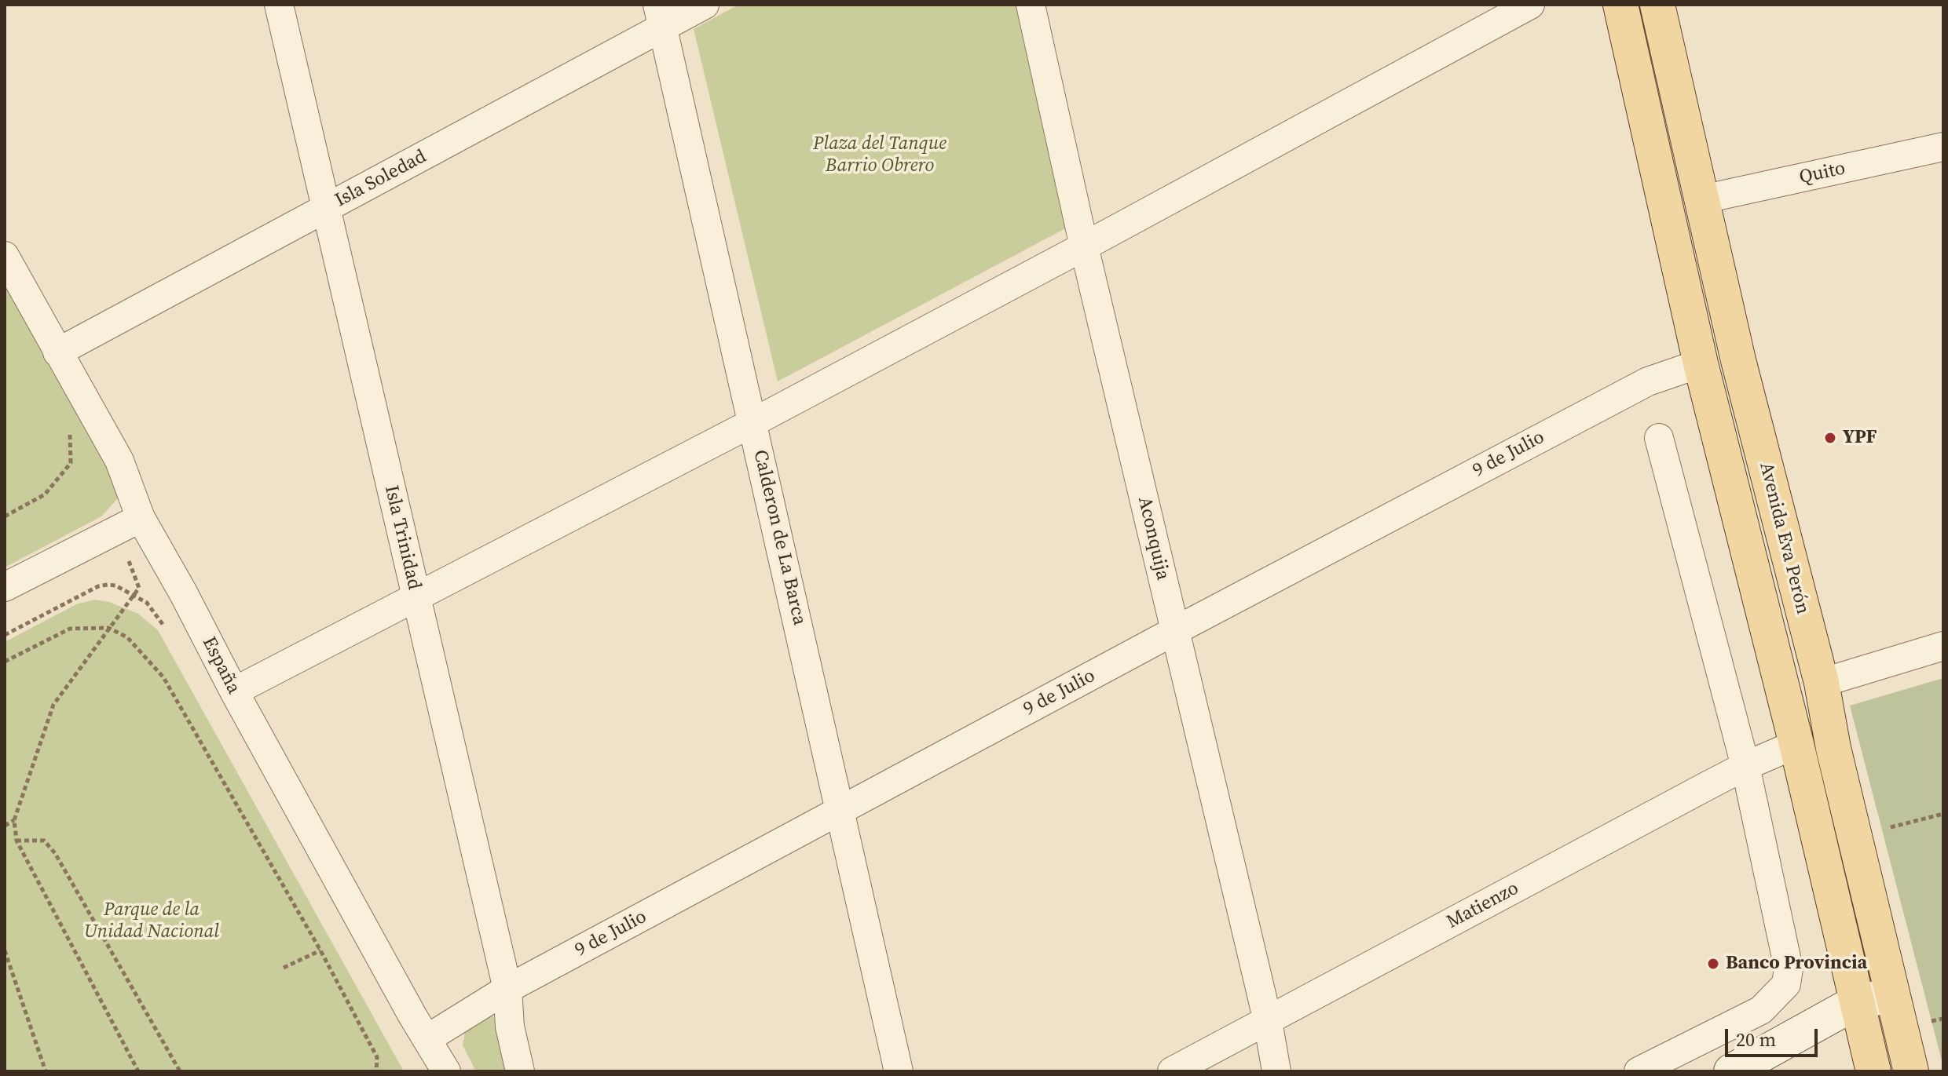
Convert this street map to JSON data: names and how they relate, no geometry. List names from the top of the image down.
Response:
{
  "streets": {
    "main road": ["Avenida Eva Perón"],
    "street": [
      "Quito",
      "Isla Soledad",
      "9 de Julio",
      "Isla Trinidad",
      "Calderon de La Barca",
      "Aconquija",
      "España",
      "Matienzo"
    ]
  },
  "crossings": [
    ["Quito", "Avenida Eva Perón"],
    ["Isla Soledad", "Isla Trinidad"],
    ["Isla Soledad", "Calderon de La Barca"],
    ["Isla Soledad", "España"],
    ["9 de Julio", "Isla Trinidad"],
    ["9 de Julio", "Calderon de La Barca"],
    ["9 de Julio", "Aconquija"],
    ["9 de Julio", "Avenida Eva Perón"],
    ["9 de Julio", "España"],
    ["Aconquija", "Matienzo"],
    ["Avenida Eva Perón", "Matienzo"]
  ],
  "parks": ["Plaza del Tanque Barrio Obrero", "Parque de la Unidad Nacional"],
  "places": ["YPF", "Banco Provincia"],
  "scale_bar": "20 m"
}
